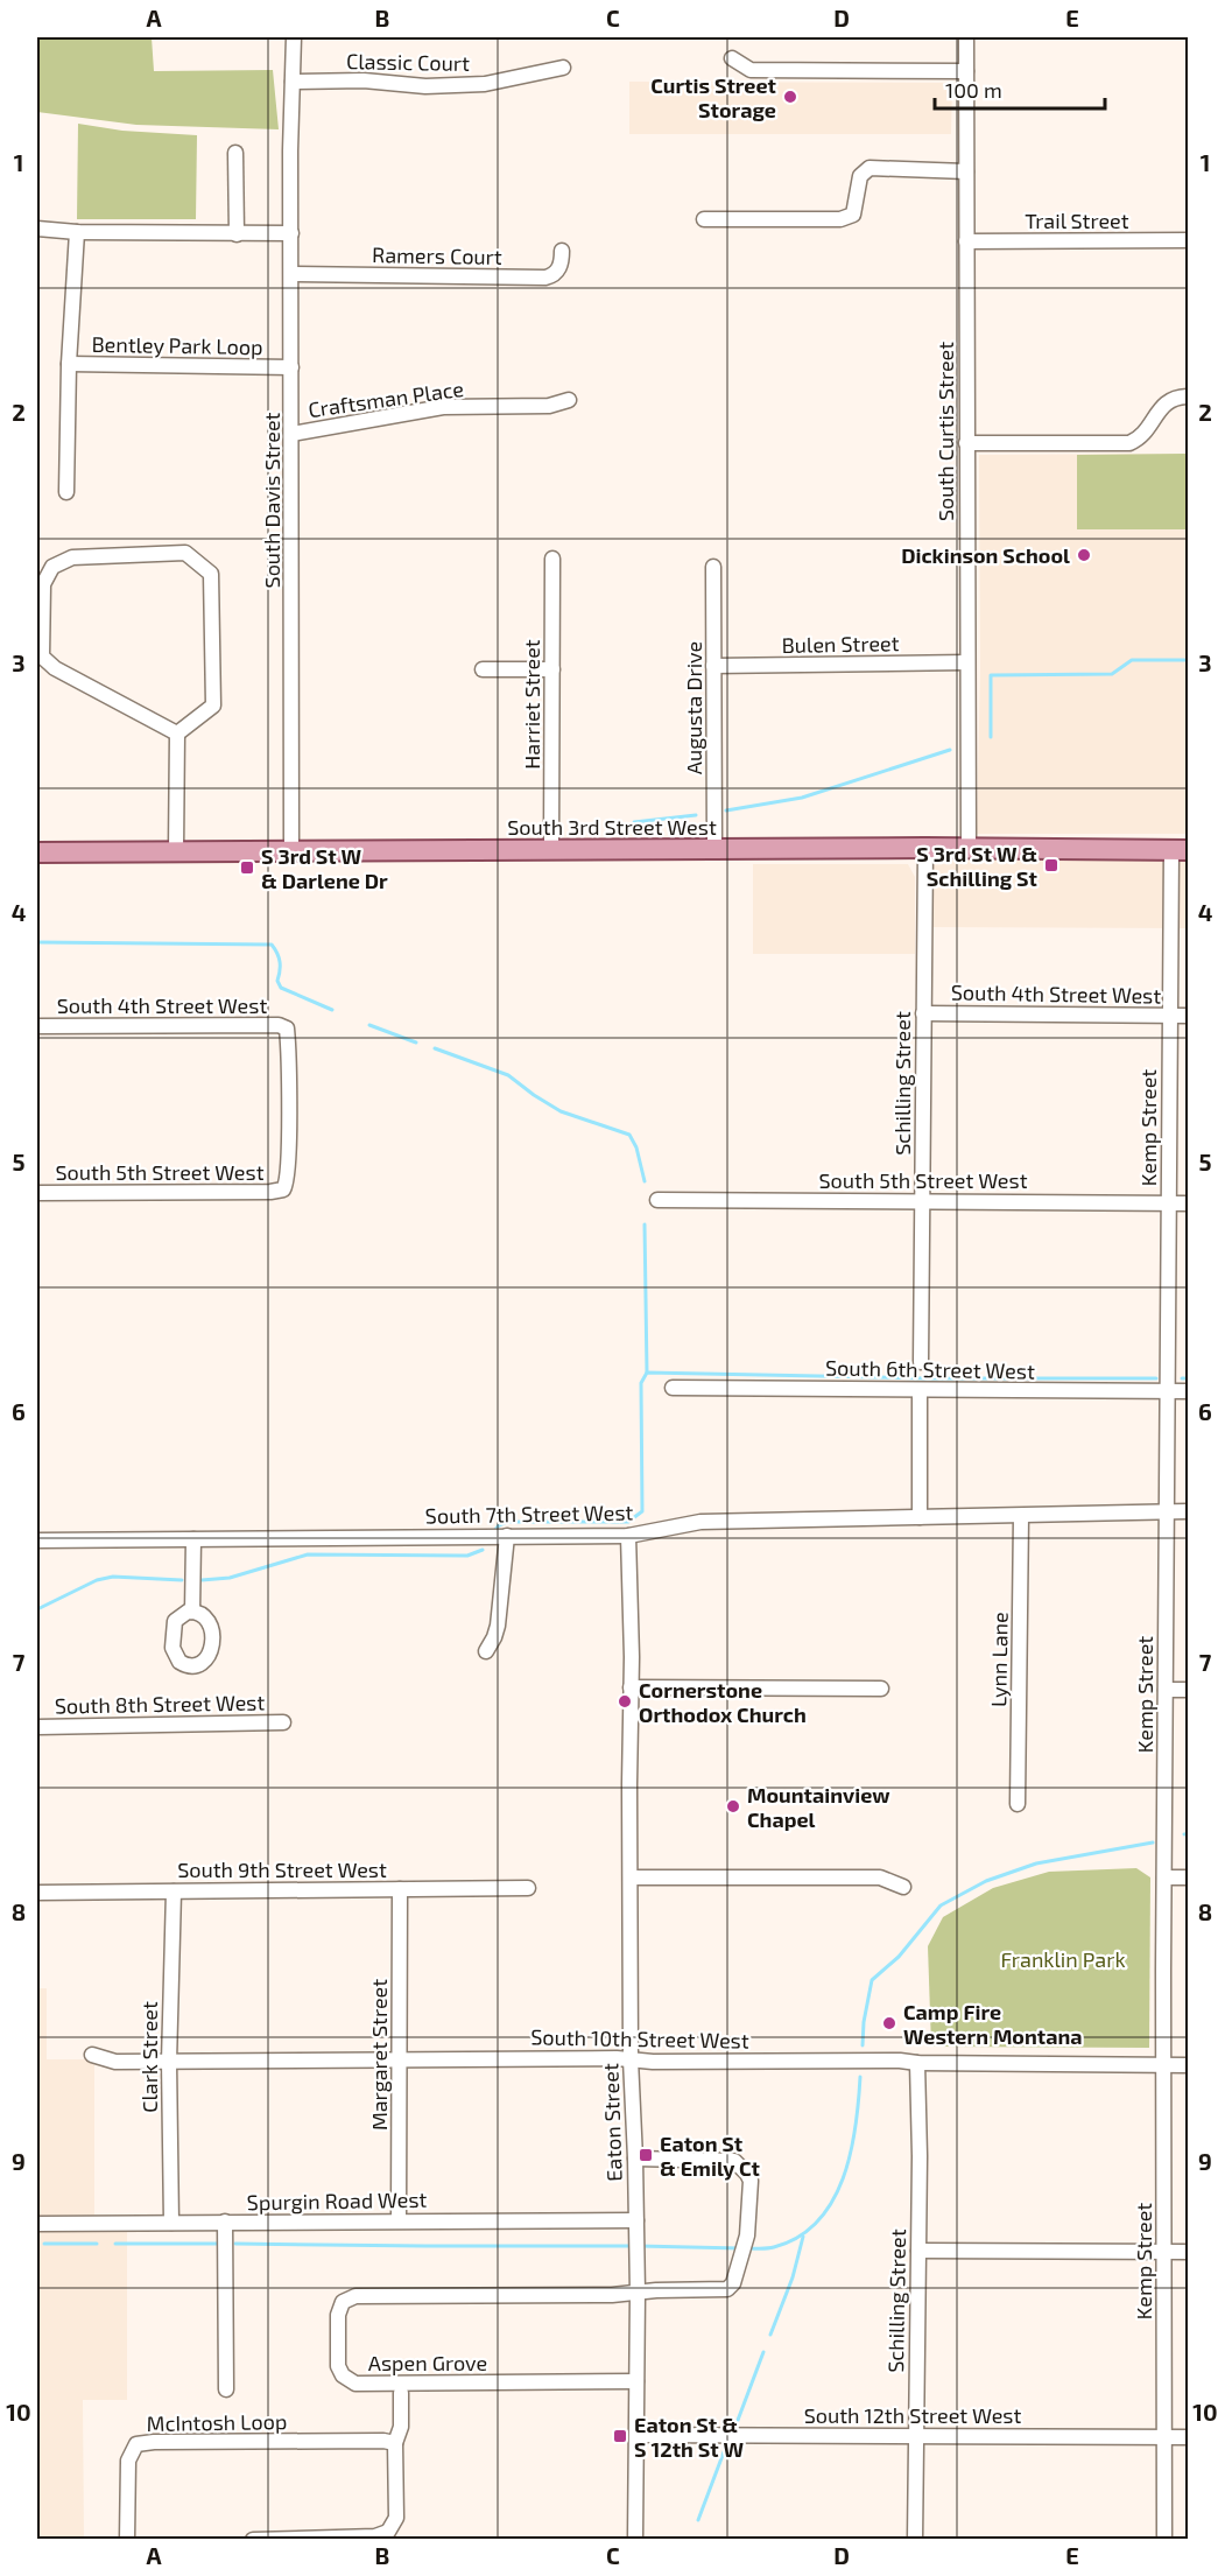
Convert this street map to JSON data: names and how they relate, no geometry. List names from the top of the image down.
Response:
{
  "streets": {
    "main road": ["South 3rd Street West"],
    "street": [
      "Classic Court",
      "Trail Street",
      "Ramers Court",
      "Bentley Park Loop",
      "Craftsman Place",
      "South Curtis Street",
      "South Davis Street",
      "Bulen Street",
      "Harriet Street",
      "Augusta Drive",
      "South 4th Street West",
      "Schilling Street",
      "Kemp Street",
      "South 5th Street West",
      "South 6th Street West",
      "South 7th Street West",
      "Lynn Lane",
      "South 8th Street West",
      "South 9th Street West",
      "South 10th Street West",
      "Margaret Street",
      "Clark Street",
      "Eaton Street",
      "Spurgin Road West",
      "Aspen Grove",
      "South 12th Street West",
      "McIntosh Loop"
    ]
  },
  "crossings": [
    ["Classic Court", "South Davis Street"],
    ["Trail Street", "South Curtis Street"],
    ["Ramers Court", "South Davis Street"],
    ["Bentley Park Loop", "South Davis Street"],
    ["Craftsman Place", "South Davis Street"],
    ["South Curtis Street", "Bulen Street"],
    ["South Curtis Street", "South 3rd Street West"],
    ["South Davis Street", "South 3rd Street West"],
    ["Bulen Street", "Augusta Drive"],
    ["Harriet Street", "South 3rd Street West"],
    ["Augusta Drive", "South 3rd Street West"],
    ["South 3rd Street West", "Schilling Street"],
    ["South 3rd Street West", "Kemp Street"],
    ["South 4th Street West", "Schilling Street"],
    ["South 4th Street West", "Kemp Street"],
    ["South 4th Street West", "South 5th Street West"],
    ["Schilling Street", "South 5th Street West"],
    ["Schilling Street", "South 10th Street West"],
    ["Schilling Street", "South 12th Street West"],
    ["Kemp Street", "South 5th Street West"],
    ["Kemp Street", "South 6th Street West"],
    ["Kemp Street", "South 7th Street West"],
    ["Kemp Street", "South 10th Street West"],
    ["Kemp Street", "South 12th Street West"],
    ["South 7th Street West", "Lynn Lane"],
    ["South 7th Street West", "Eaton Street"],
    ["South 9th Street West", "Margaret Street"],
    ["South 9th Street West", "Clark Street"],
    ["South 10th Street West", "Margaret Street"],
    ["South 10th Street West", "Clark Street"],
    ["South 10th Street West", "Eaton Street"],
    ["Margaret Street", "Spurgin Road West"],
    ["Clark Street", "Spurgin Road West"],
    ["Eaton Street", "Spurgin Road West"],
    ["Eaton Street", "Aspen Grove"],
    ["Eaton Street", "South 12th Street West"]
  ],
  "parks": ["Franklin Park"],
  "places": {
    "other": [
      "Curtis Street Storage",
      "Dickinson School",
      "Cornerstone Orthodox Church",
      "Mountainview Chapel",
      "Camp Fire Western Montana"
    ],
    "transit": [
      "S 3rd St W & Schilling St",
      "S 3rd St W & Darlene Dr",
      "Eaton St & Emily Ct",
      "Eaton St & S 12th St W"
    ]
  },
  "scale_bar": "100 m",
  "grid": {
    "columns": [
      "A",
      "B",
      "C",
      "D",
      "E"
    ],
    "rows": [
      "1",
      "2",
      "3",
      "4",
      "5",
      "6",
      "7",
      "8",
      "9",
      "10"
    ]
  }
}
